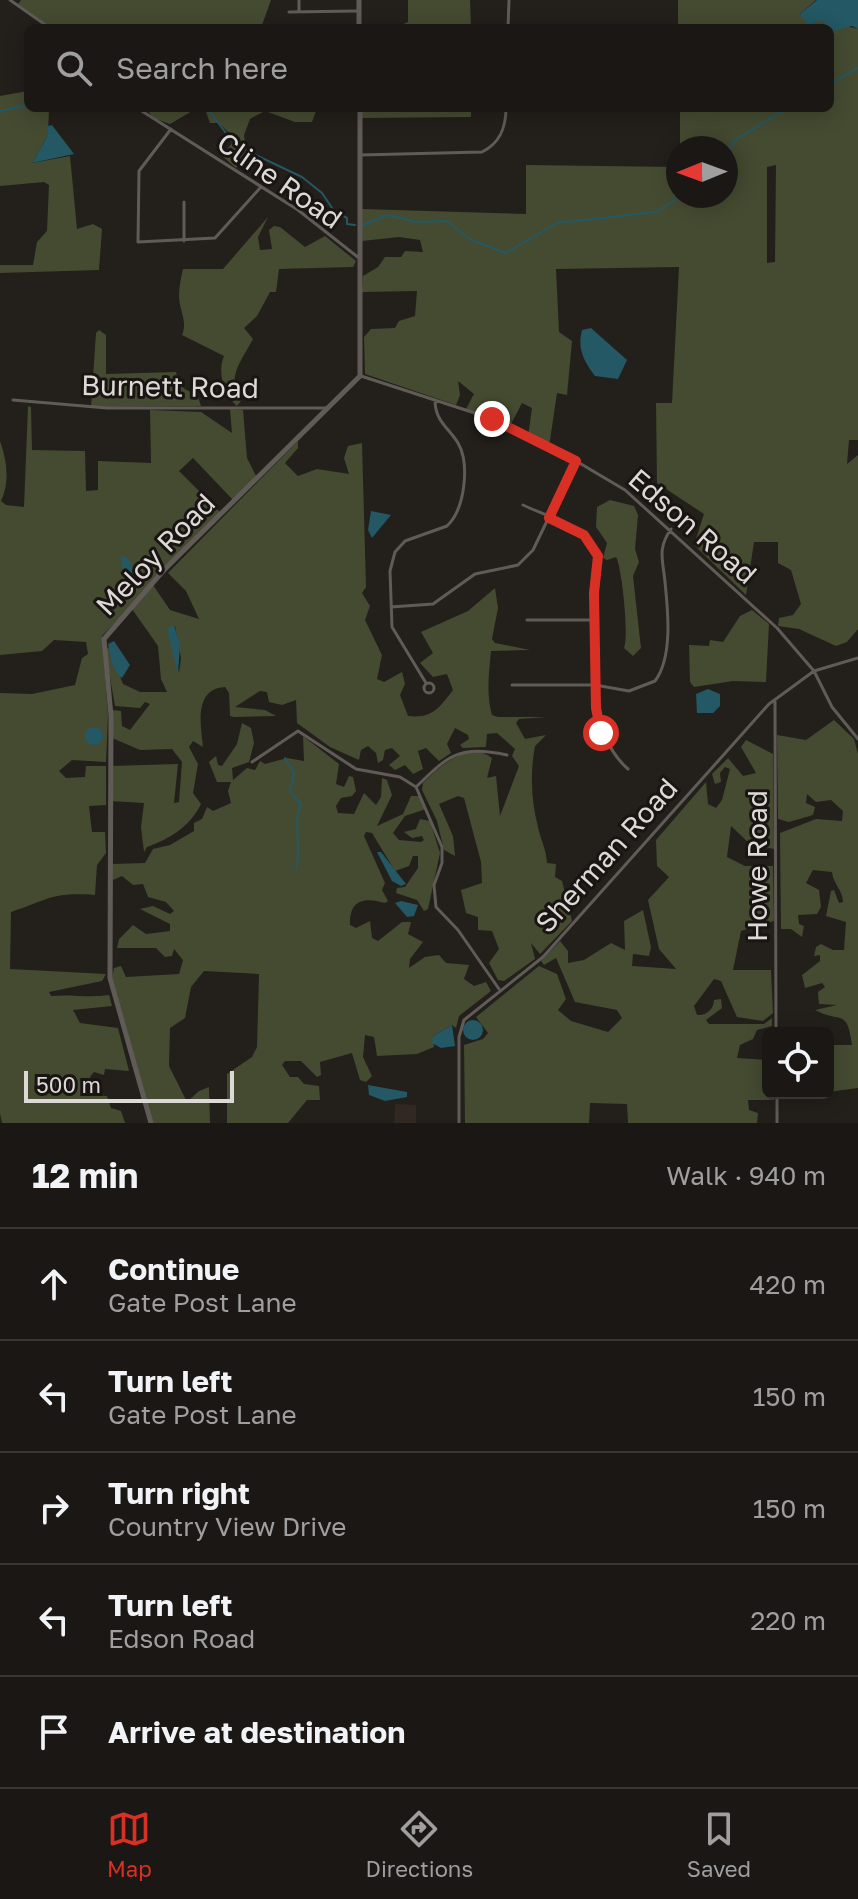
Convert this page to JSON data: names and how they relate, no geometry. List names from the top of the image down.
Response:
{
  "streets": {
    "street": [
      "Cline Road",
      "Burnett Road",
      "Edson Road",
      "Meloy Road",
      "Sherman Road",
      "Howe Road"
    ]
  },
  "crossings": [
    ["Burnett Road", "Meloy Road"],
    ["Edson Road", "Meloy Road"],
    ["Edson Road", "Sherman Road"],
    ["Sherman Road", "Howe Road"]
  ],
  "scale_bar": "500 m",
  "north": "left",
  "page": {
    "search": "Search here",
    "scale": "500 m",
    "heading": ["12 min", "Walk · 940 m"],
    "list": [
      ["Continue", "Gate Post Lane", "420 m"],
      ["Turn left", "Gate Post Lane", "150 m"],
      ["Turn right", "Country View Drive", "150 m"],
      ["Turn left", "Edson Road", "220 m"],
      "Arrive at destination"
    ],
    "nav": ["Map", "Directions", "Saved"]
  }
}
